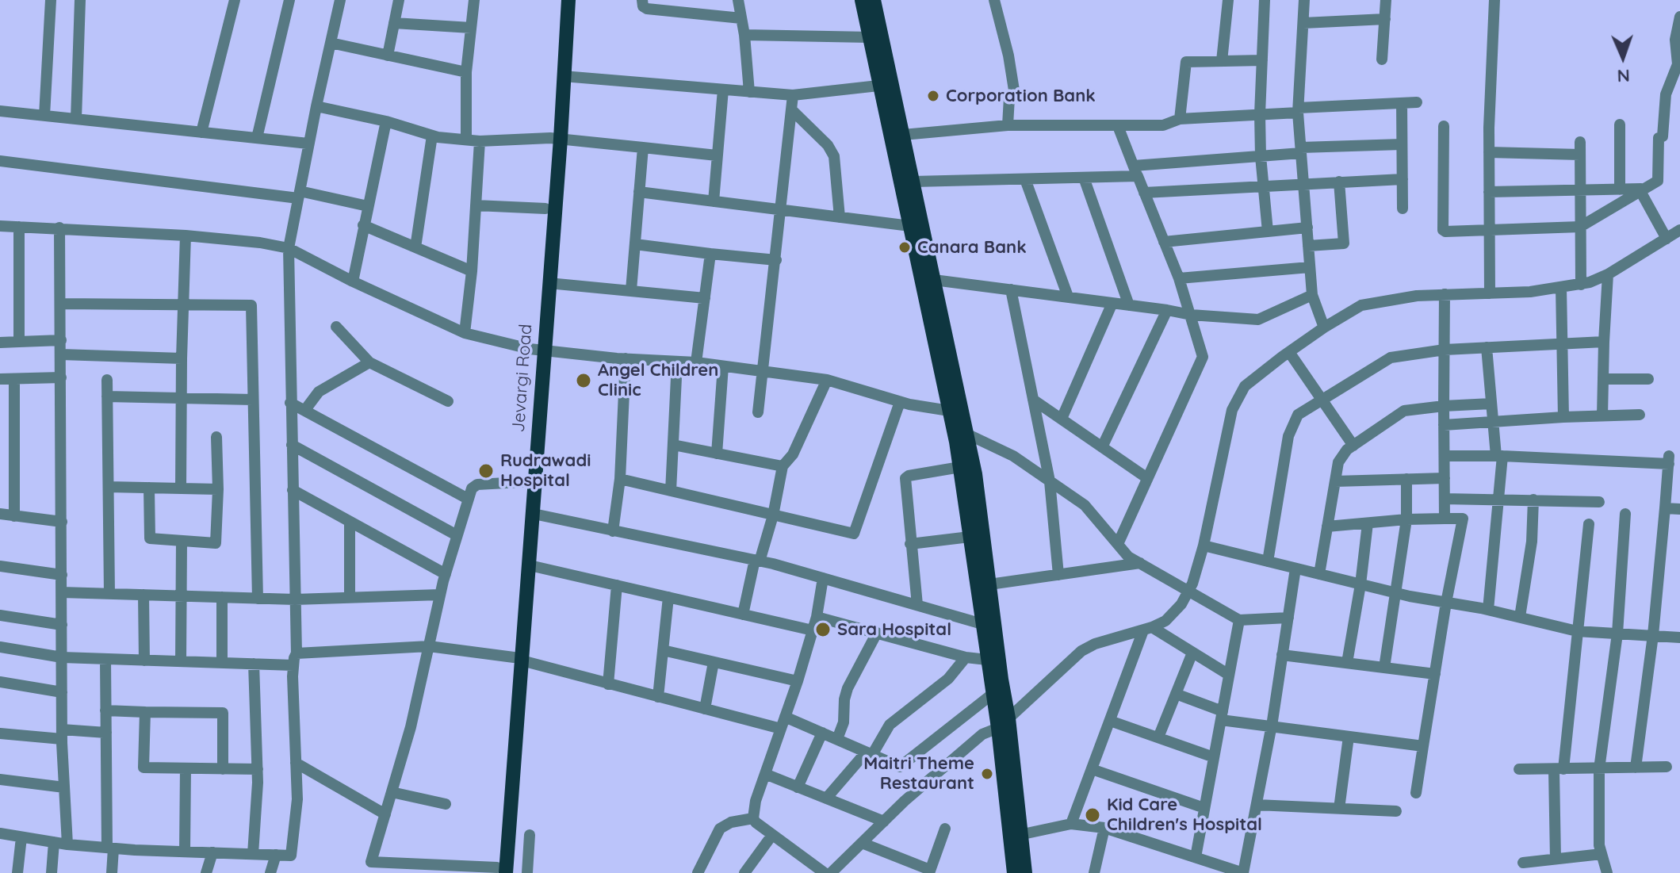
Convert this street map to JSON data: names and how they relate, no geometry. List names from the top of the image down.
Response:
{
  "streets": {
    "main road": ["Jevargi Road"]
  },
  "places": [
    "Corporation Bank",
    "Canara Bank",
    "Angel Children Clinic",
    "Rudrawadi Hospital",
    "Sara Hospital",
    "Maitri Theme Restaurant",
    "Kid Care Children's Hospital"
  ],
  "north": "bottom"
}
